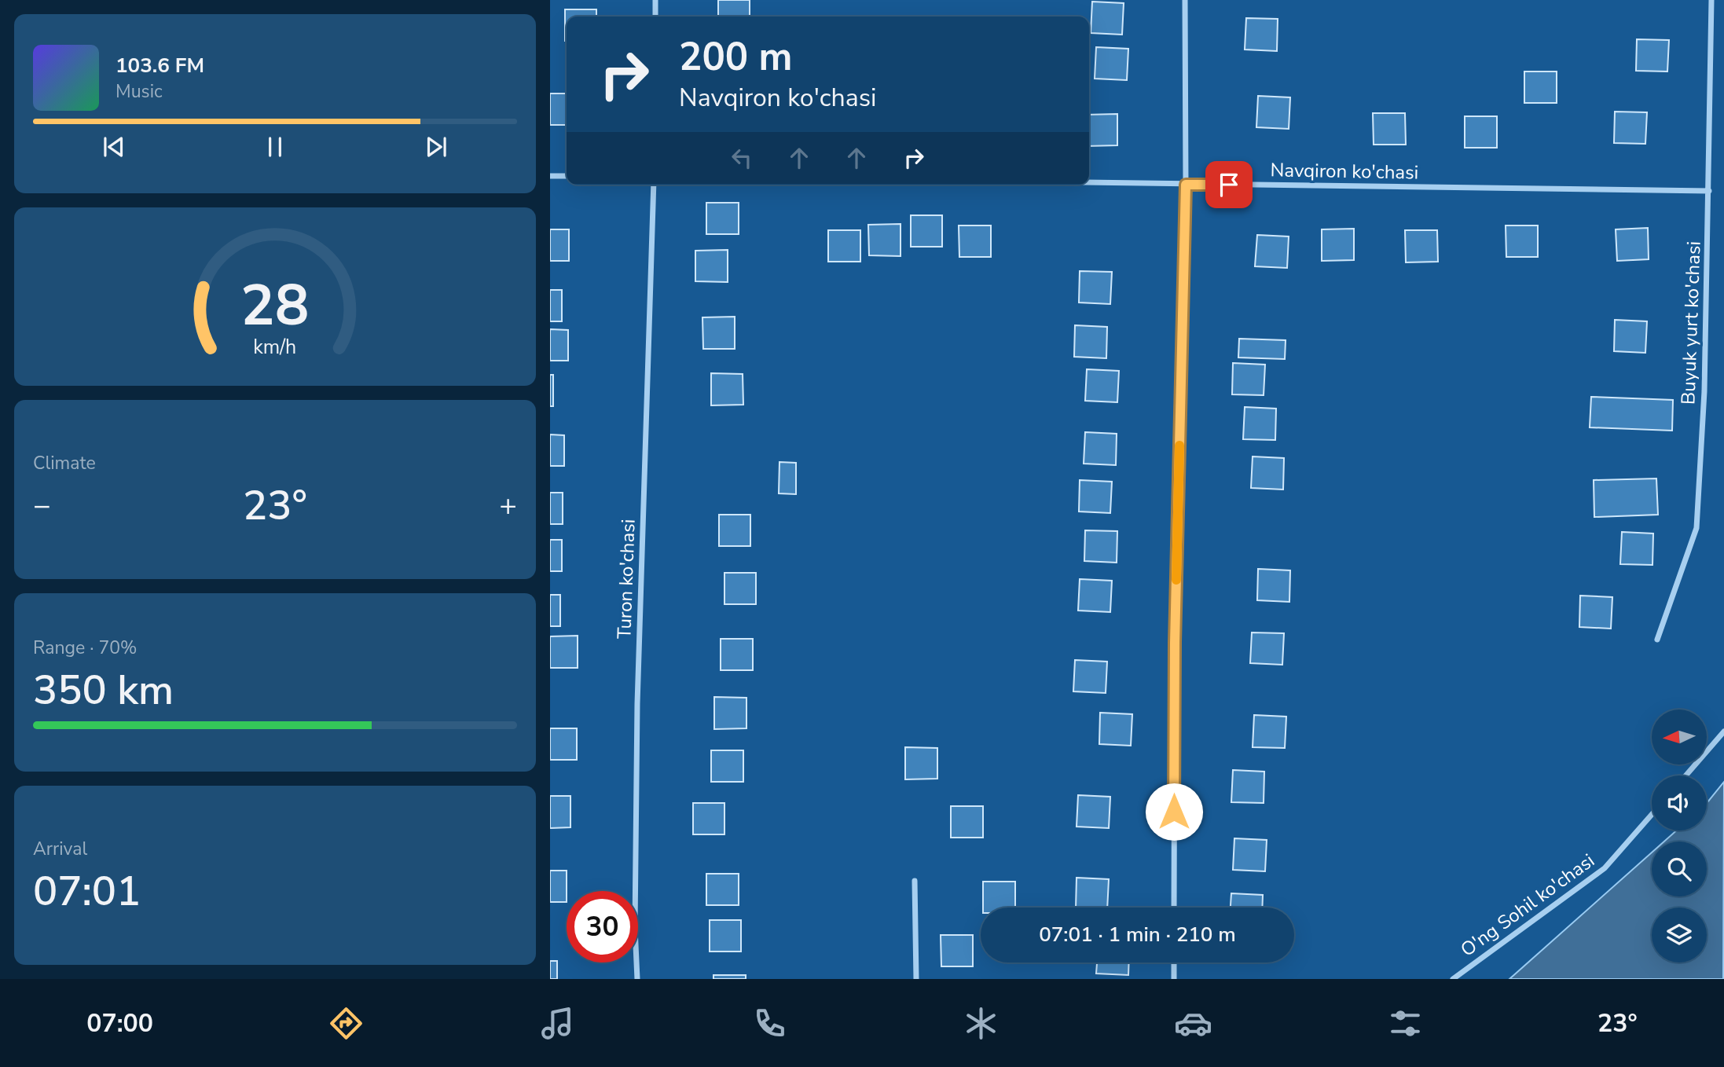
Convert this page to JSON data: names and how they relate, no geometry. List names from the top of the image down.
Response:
{
  "streets": {
    "street": [
      "Navqiron ko'chasi",
      "Buyuk yurt ko'chasi",
      "Turon ko'chasi",
      "O'ng Sohil ko'chasi"
    ]
  },
  "crossings": [
    ["Navqiron ko'chasi", "Buyuk yurt ko'chasi"]
  ],
  "north": "left",
  "page": {
    "turn": ["200 m", "Navqiron ko'chasi"],
    "song": ["103.6 FM", "Music"],
    "tile": [
      "Climate",
      ["Range · 70%", "350 km"],
      ["Arrival", "07:01"]
    ],
    "heat": ["−", "23°", "+"],
    "limit": "30",
    "trip": "07:01 · 1 min · 210 m",
    "tabs": ["07:00", "23°"],
    "gauge": ["28", "km/h"]
  }
}
